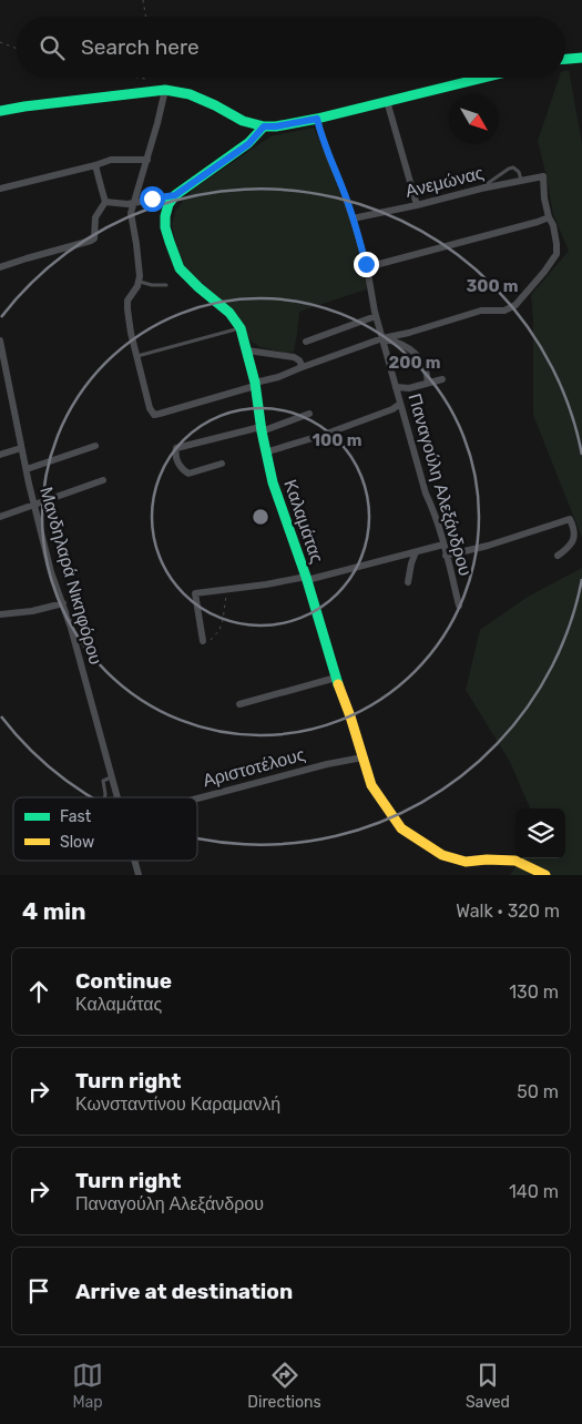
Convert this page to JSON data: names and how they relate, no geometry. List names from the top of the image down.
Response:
{
  "streets": {
    "street": [
      "Ανεμώνας",
      "Παναγούλη Αλεξάνδρου",
      "Καλαμάτας",
      "Μανδηλαρά Νικηφόρου",
      "Αριστοτέλους"
    ]
  },
  "crossings": [
    ["Ανεμώνας", "Παναγούλη Αλεξάνδρου"],
    ["Καλαμάτας", "Αριστοτέλους"]
  ],
  "legend": ["Fast", "Slow"],
  "north": "bottom right",
  "page": {
    "search": "Search here",
    "heading": ["4 min", "Walk · 320 m"],
    "list": [
      ["Continue", "Καλαμάτας", "130 m"],
      ["Turn right", "Κωνσταντίνου Καραμανλή", "50 m"],
      ["Turn right", "Παναγούλη Αλεξάνδρου", "140 m"],
      "Arrive at destination"
    ],
    "nav": ["Map", "Directions", "Saved"]
  },
  "rings": ["300 m", "200 m", "100 m"]
}
